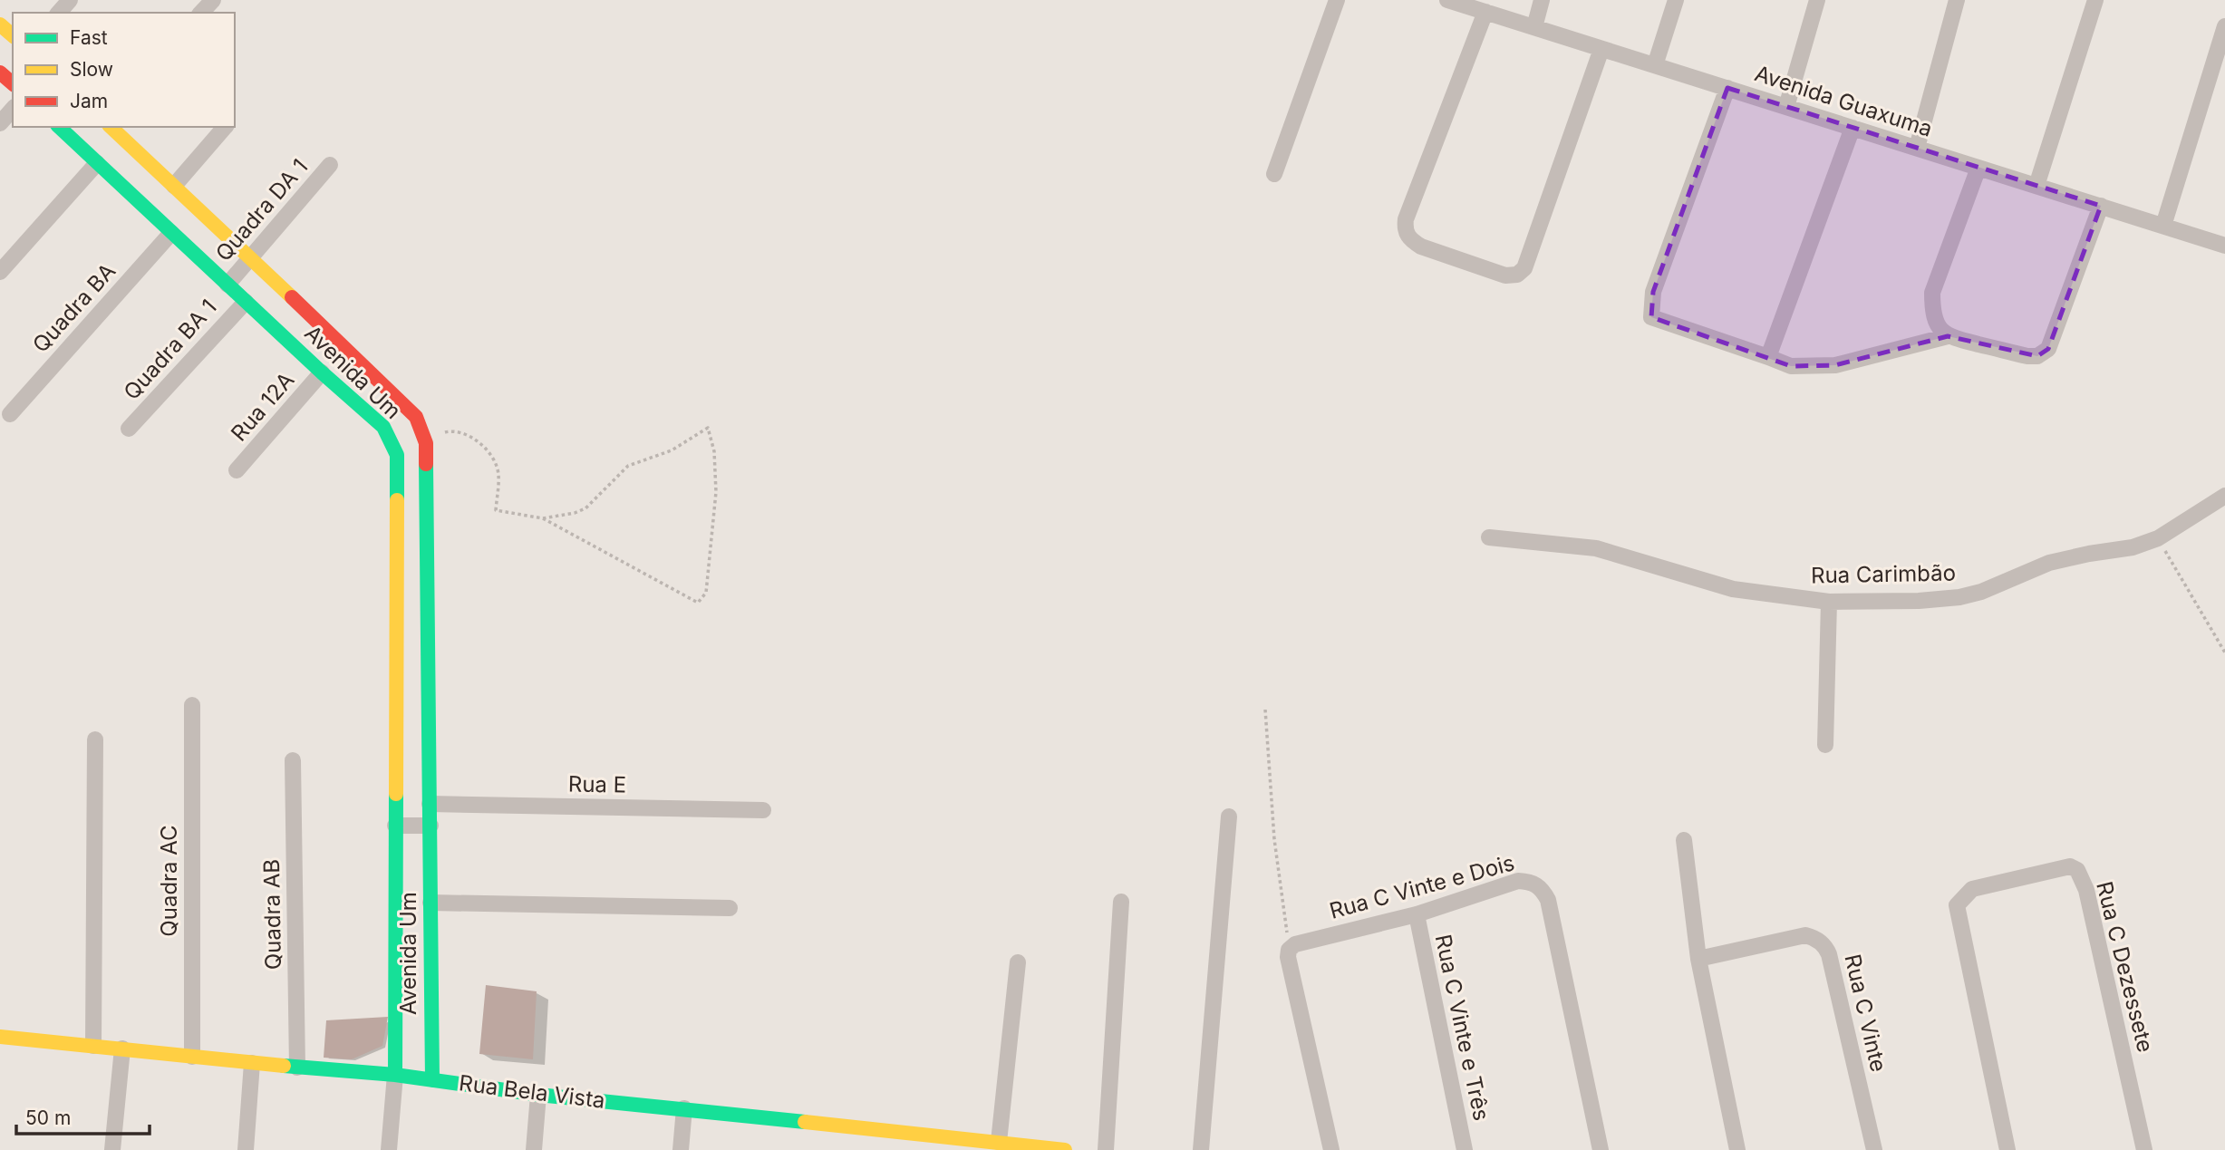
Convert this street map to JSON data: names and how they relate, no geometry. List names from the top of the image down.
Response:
{
  "streets": {
    "street": [
      "Avenida Guaxuma",
      "Quadra DA 1",
      "Quadra BA",
      "Quadra BA 1",
      "Avenida Um",
      "Rua 12A",
      "Rua Carimbão",
      "Rua E",
      "Quadra AC",
      "Rua C Vinte e Dois",
      "Quadra AB",
      "Rua C Dezessete",
      "Rua C Vinte",
      "Rua C Vinte e Três",
      "Rua Bela Vista"
    ]
  },
  "crossings": [
    ["Quadra DA 1", "Avenida Um"],
    ["Quadra BA", "Avenida Um"],
    ["Quadra BA 1", "Avenida Um"],
    ["Avenida Um", "Rua 12A"],
    ["Avenida Um", "Rua E"],
    ["Avenida Um", "Rua Bela Vista"],
    ["Quadra AC", "Rua Bela Vista"],
    ["Rua C Vinte e Dois", "Rua C Vinte e Três"],
    ["Quadra AB", "Rua Bela Vista"]
  ],
  "legend": ["Fast", "Slow", "Jam"],
  "scale_bar": "50 m"
}
